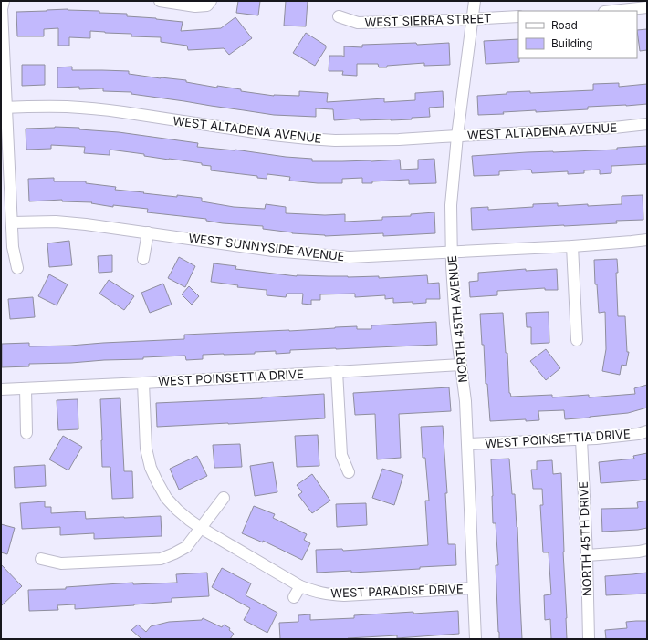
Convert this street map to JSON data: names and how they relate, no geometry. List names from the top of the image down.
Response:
{
  "streets": {
    "street": [
      "WEST SIERRA STREET",
      "WEST ALTADENA AVENUE",
      "WEST SUNNYSIDE AVENUE",
      "NORTH 45TH AVENUE",
      "WEST POINSETTIA DRIVE",
      "NORTH 45TH DRIVE",
      "WEST PARADISE DRIVE"
    ]
  },
  "crossings": [
    ["WEST SIERRA STREET", "NORTH 45TH AVENUE"],
    ["WEST ALTADENA AVENUE", "NORTH 45TH AVENUE"],
    ["WEST SUNNYSIDE AVENUE", "NORTH 45TH AVENUE"],
    ["NORTH 45TH AVENUE", "WEST POINSETTIA DRIVE"],
    ["NORTH 45TH AVENUE", "WEST PARADISE DRIVE"],
    ["WEST POINSETTIA DRIVE", "NORTH 45TH DRIVE"],
    ["WEST POINSETTIA DRIVE", "WEST PARADISE DRIVE"]
  ],
  "legend": ["Road", "Building"]
}
